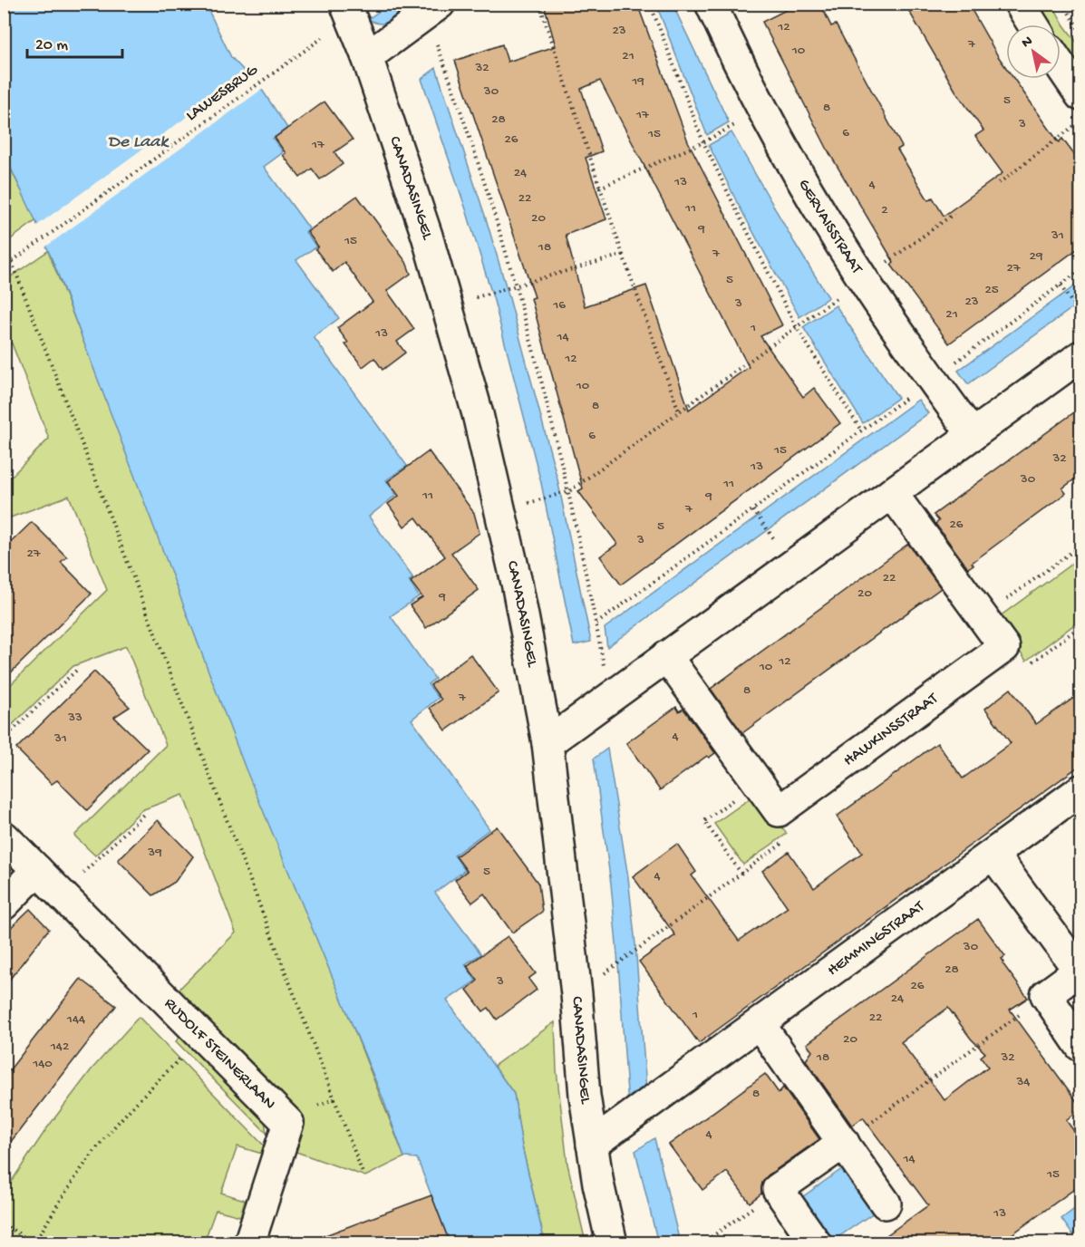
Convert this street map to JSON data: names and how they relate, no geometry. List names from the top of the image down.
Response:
{
  "streets": {
    "street": [
      "CANADASINGEL",
      "GERVAISSTRAAT",
      "HAWKINSSTRAAT",
      "HEMMINGSTRAAT",
      "RUDOLF STEINERLAAN"
    ],
    "path": ["LAWESBRUG"]
  },
  "crossings": [
    ["LAWESBRUG", "CANADASINGEL"],
    ["CANADASINGEL", "HEMMINGSTRAAT"]
  ],
  "water": ["De Laak"],
  "house_numbers": [
    "12",
    "23",
    "7",
    "10",
    "21",
    "32",
    "19",
    "30",
    "5",
    "8",
    "17",
    "28",
    "3",
    "6",
    "15",
    "26",
    "17",
    "24",
    "13",
    "4",
    "22",
    "11",
    "2",
    "20",
    "9",
    "31",
    "15",
    "18",
    "7",
    "29",
    "27",
    "5",
    "25",
    "23",
    "3",
    "16",
    "21",
    "1",
    "13",
    "14",
    "12",
    "10",
    "8",
    "6",
    "15",
    "32",
    "13",
    "30",
    "11",
    "11",
    "9",
    "7",
    "26",
    "5",
    "3",
    "27",
    "22",
    "20",
    "9",
    "12",
    "10",
    "8",
    "7",
    "33",
    "4",
    "31",
    "39",
    "5",
    "4",
    "30",
    "28",
    "3",
    "26",
    "24",
    "1",
    "22",
    "144",
    "20",
    "142",
    "18",
    "32",
    "140",
    "34",
    "8",
    "4",
    "14",
    "15",
    "13"
  ],
  "scale_bar": "20 m",
  "north": "top left"
}
